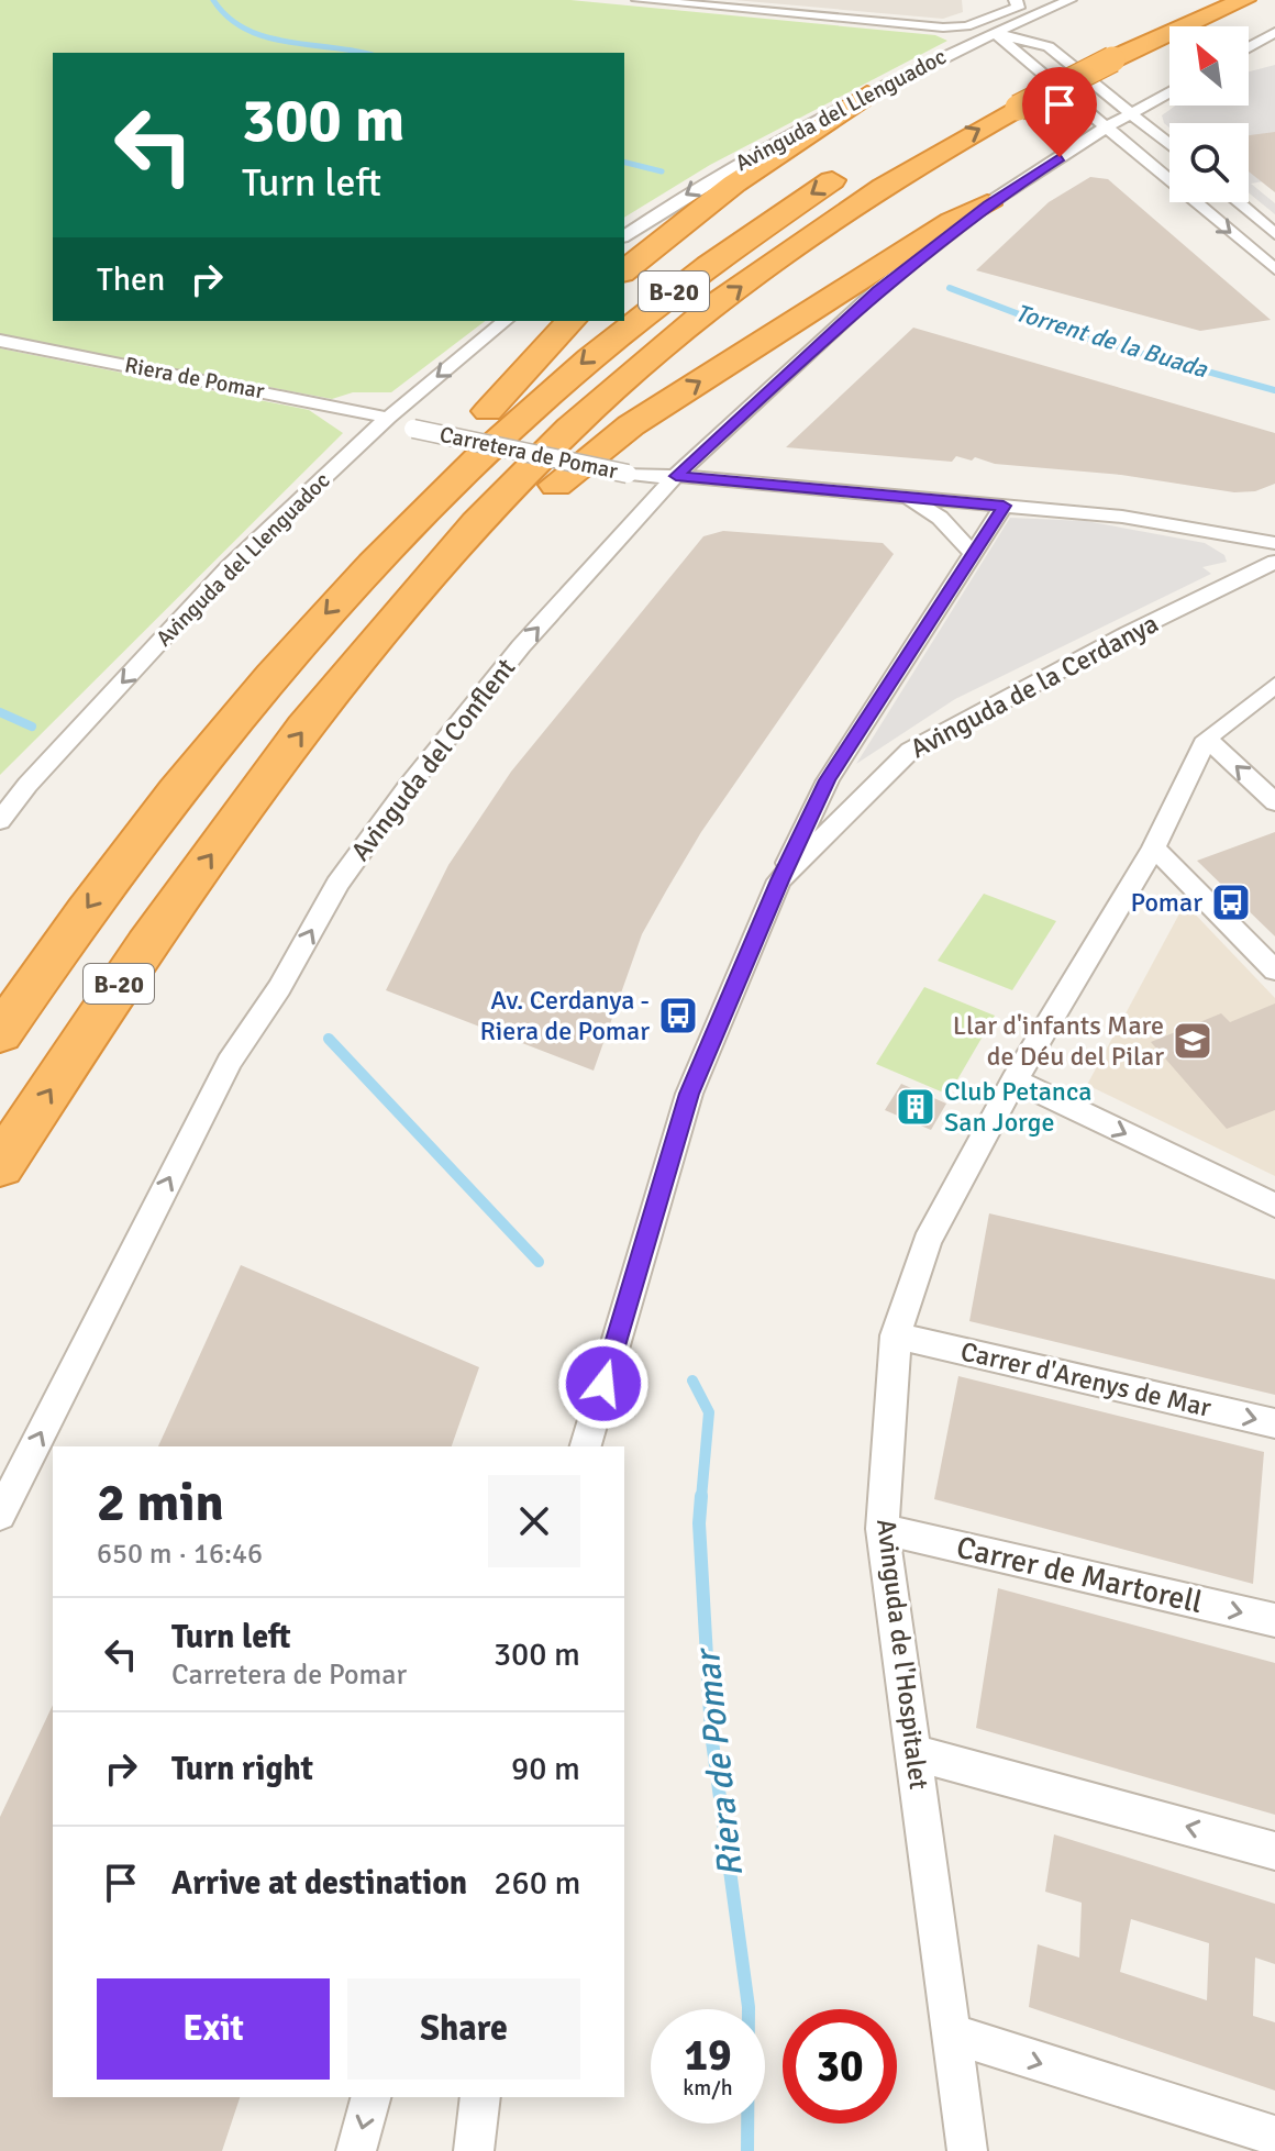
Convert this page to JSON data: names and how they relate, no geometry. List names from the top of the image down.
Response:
{
  "streets": {
    "highway": ["B-20"],
    "street": [
      "Avinguda del Llenguadoc",
      "Riera de Pomar",
      "Carretera de Pomar",
      "Avinguda de la Cerdanya",
      "Avinguda del Conflent",
      "Carrer d'Arenys de Mar",
      "Carrer de Martorell",
      "Avinguda de l'Hospitalet"
    ]
  },
  "crossings": [
    ["Avinguda del Llenguadoc", "Riera de Pomar"],
    ["Avinguda del Llenguadoc", "Carretera de Pomar"],
    ["Riera de Pomar", "Carretera de Pomar"],
    ["Carretera de Pomar", "Avinguda de la Cerdanya"],
    ["Carretera de Pomar", "Avinguda del Conflent"],
    ["Carrer d'Arenys de Mar", "Avinguda de l'Hospitalet"],
    ["Carrer de Martorell", "Avinguda de l'Hospitalet"]
  ],
  "one_way": ["Avinguda del Llenguadoc", "Avinguda del Conflent", "Carrer d'Arenys de Mar"],
  "water": ["Torrent de la Buada", "Riera de Pomar"],
  "places": {
    "bus stop": ["Pomar", "Av. Cerdanya - Riera de Pomar"],
    "school or university": ["Llar d'infants Mare de Déu del Pilar"],
    "building": ["Club Petanca San Jorge"]
  },
  "north": "top left",
  "page": {
    "turn": ["300 m", "Turn left"],
    "then": "Then",
    "heading": ["2 min", "650 m · 16:46"],
    "list": [
      {
        "name": "Turn left",
        "note": "Carretera de Pomar",
        "value": "300 m"
      },
      {
        "name": "Turn right",
        "value": "90 m"
      },
      {
        "name": "Arrive at destination",
        "value": "260 m"
      }
    ],
    "buttons": ["Exit", "Share"],
    "speed": "19 km/h",
    "limit": "30"
  }
}
